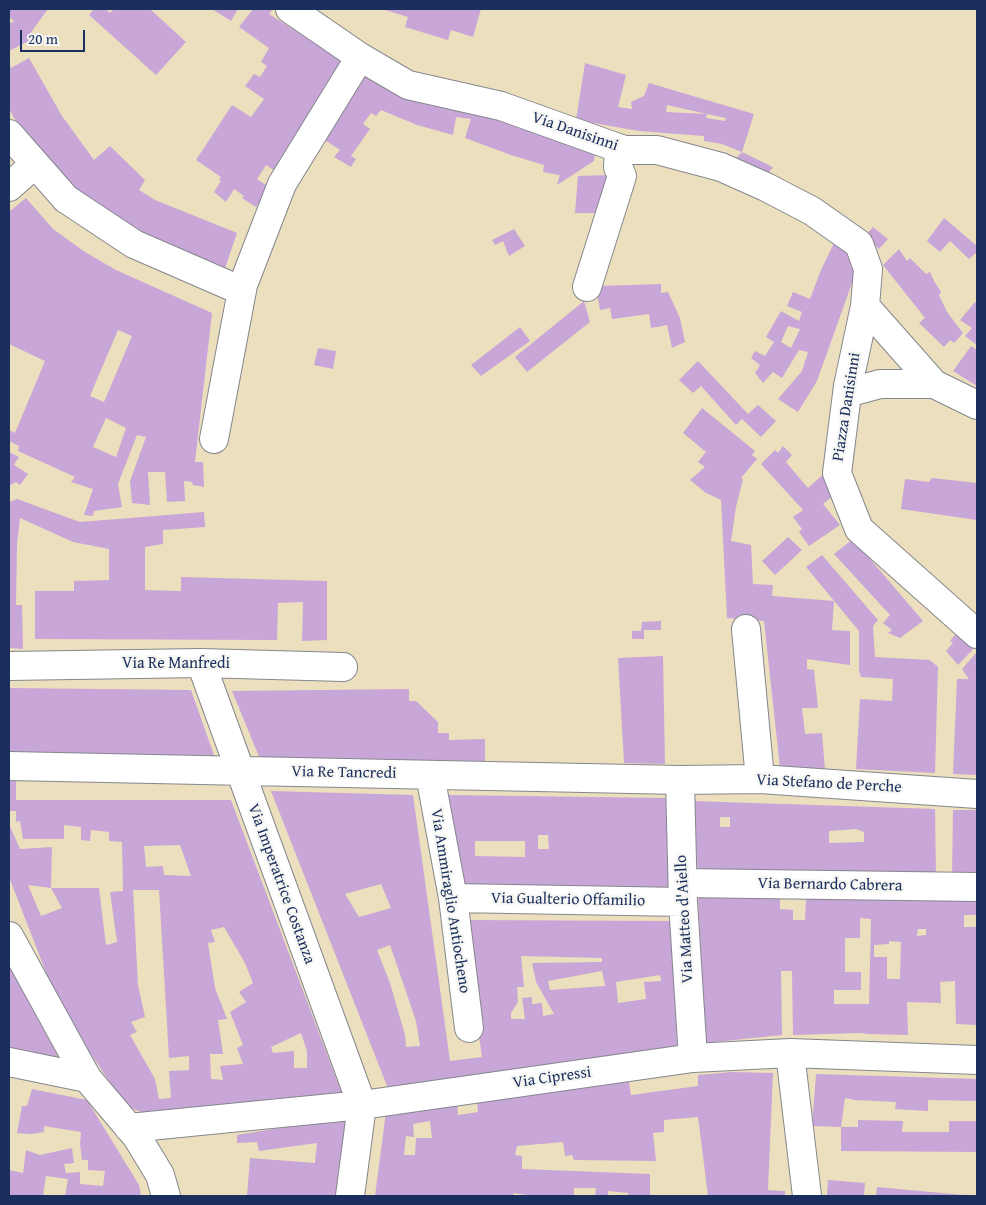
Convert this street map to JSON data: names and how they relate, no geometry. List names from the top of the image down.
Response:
{
  "streets": {
    "street": [
      "Via Danisinni",
      "Piazza Danisinni",
      "Via Re Manfredi",
      "Via Re Tancredi",
      "Via Stefano de Perche",
      "Via Imperatrice Costanza",
      "Via Bernardo Cabrera",
      "Via Gualterio Offamilio",
      "Via Ammiraglio Antiocheno",
      "Via Matteo d'Aiello",
      "Via Cipressi"
    ]
  },
  "crossings": [
    ["Via Danisinni", "Piazza Danisinni"],
    ["Via Re Manfredi", "Via Imperatrice Costanza"],
    ["Via Re Tancredi", "Via Stefano de Perche"],
    ["Via Re Tancredi", "Via Imperatrice Costanza"],
    ["Via Re Tancredi", "Via Ammiraglio Antiocheno"],
    ["Via Re Tancredi", "Via Matteo d'Aiello"],
    ["Via Stefano de Perche", "Via Matteo d'Aiello"],
    ["Via Imperatrice Costanza", "Via Cipressi"],
    ["Via Bernardo Cabrera", "Via Gualterio Offamilio"],
    ["Via Bernardo Cabrera", "Via Matteo d'Aiello"],
    ["Via Gualterio Offamilio", "Via Ammiraglio Antiocheno"],
    ["Via Gualterio Offamilio", "Via Matteo d'Aiello"],
    ["Via Matteo d'Aiello", "Via Cipressi"]
  ],
  "scale_bar": "20 m"
}
